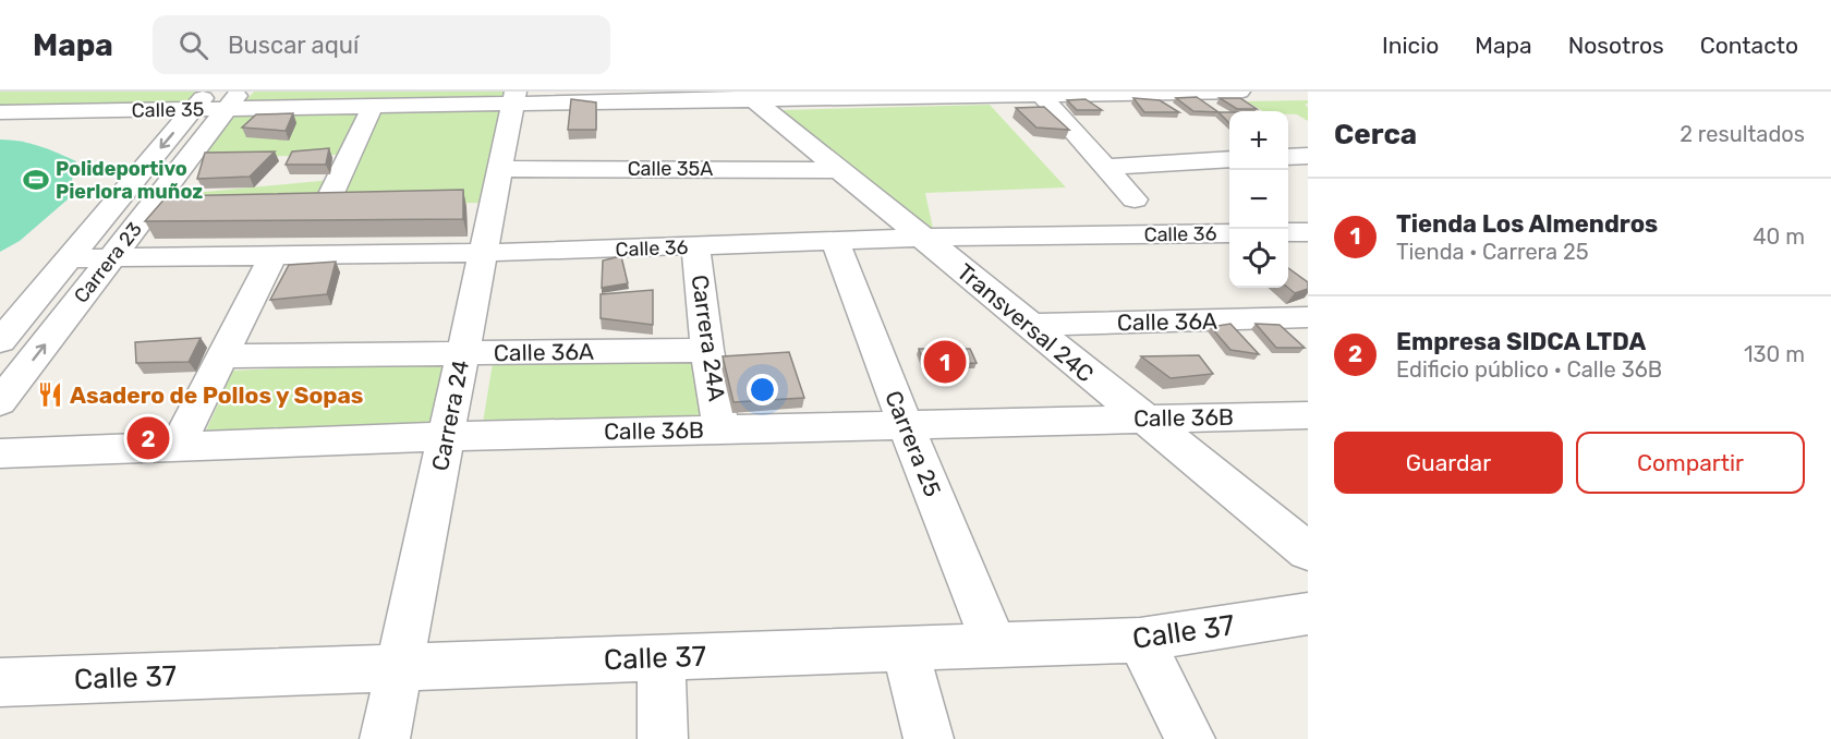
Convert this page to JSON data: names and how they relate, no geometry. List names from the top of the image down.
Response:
{
  "streets": {
    "street": [
      "Calle 35",
      "Calle 35A",
      "Calle 36",
      "Carrera 23",
      "Calle 36A",
      "Transversal 24C",
      "Carrera 24A",
      "Carrera 24",
      "Calle 36B",
      "Carrera 25",
      "Calle 37"
    ]
  },
  "crossings": [
    ["Calle 35", "Carrera 23"],
    ["Calle 35", "Transversal 24C"],
    ["Calle 35", "Carrera 24"],
    ["Calle 35A", "Transversal 24C"],
    ["Calle 35A", "Carrera 24"],
    ["Calle 36", "Carrera 23"],
    ["Calle 36", "Transversal 24C"],
    ["Calle 36", "Carrera 24A"],
    ["Calle 36", "Carrera 24"],
    ["Calle 36", "Carrera 25"],
    ["Calle 36A", "Transversal 24C"],
    ["Calle 36A", "Carrera 24A"],
    ["Calle 36A", "Carrera 24"],
    ["Transversal 24C", "Calle 36B"],
    ["Carrera 24A", "Calle 36B"],
    ["Carrera 24", "Calle 36B"],
    ["Carrera 24", "Calle 37"],
    ["Calle 36B", "Carrera 25"],
    ["Carrera 25", "Calle 37"]
  ],
  "places": {
    "sports": ["Polideportivo Pierlora muñoz"],
    "restaurant": ["Asadero de Pollos y Sopas"]
  },
  "page": {
    "header": "Mapa",
    "search": "Buscar aquí",
    "nav": [
      "Inicio",
      "Mapa",
      "Nosotros",
      "Contacto"
    ],
    "heading": ["Cerca", "2 resultados"],
    "map_buttons": ["+", "−"],
    "list": [
      {
        "mark": "1",
        "name": "Tienda Los Almendros",
        "note": "Tienda · Carrera 25",
        "value": "40 m"
      },
      {
        "mark": "2",
        "name": "Empresa SIDCA LTDA",
        "note": "Edificio público · Calle 36B",
        "value": "130 m"
      }
    ],
    "pins": ["1", "2"],
    "buttons": ["Guardar", "Compartir"]
  }
}
